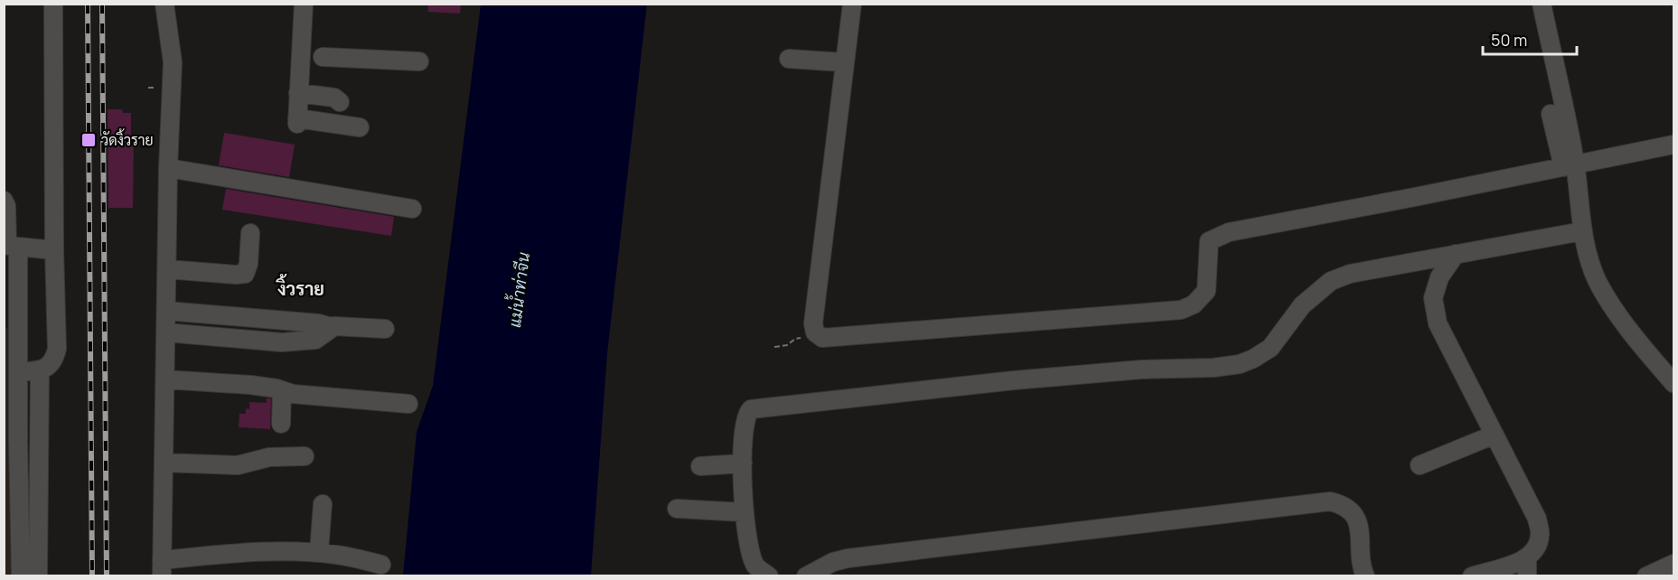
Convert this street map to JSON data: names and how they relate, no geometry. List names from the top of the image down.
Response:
{
  "districts": ["งิ้วราย"],
  "water": ["แม่น้ำท่าจีน"],
  "places": {
    "transit": ["วัดงิ้วราย"]
  },
  "scale_bar": "50 m"
}
